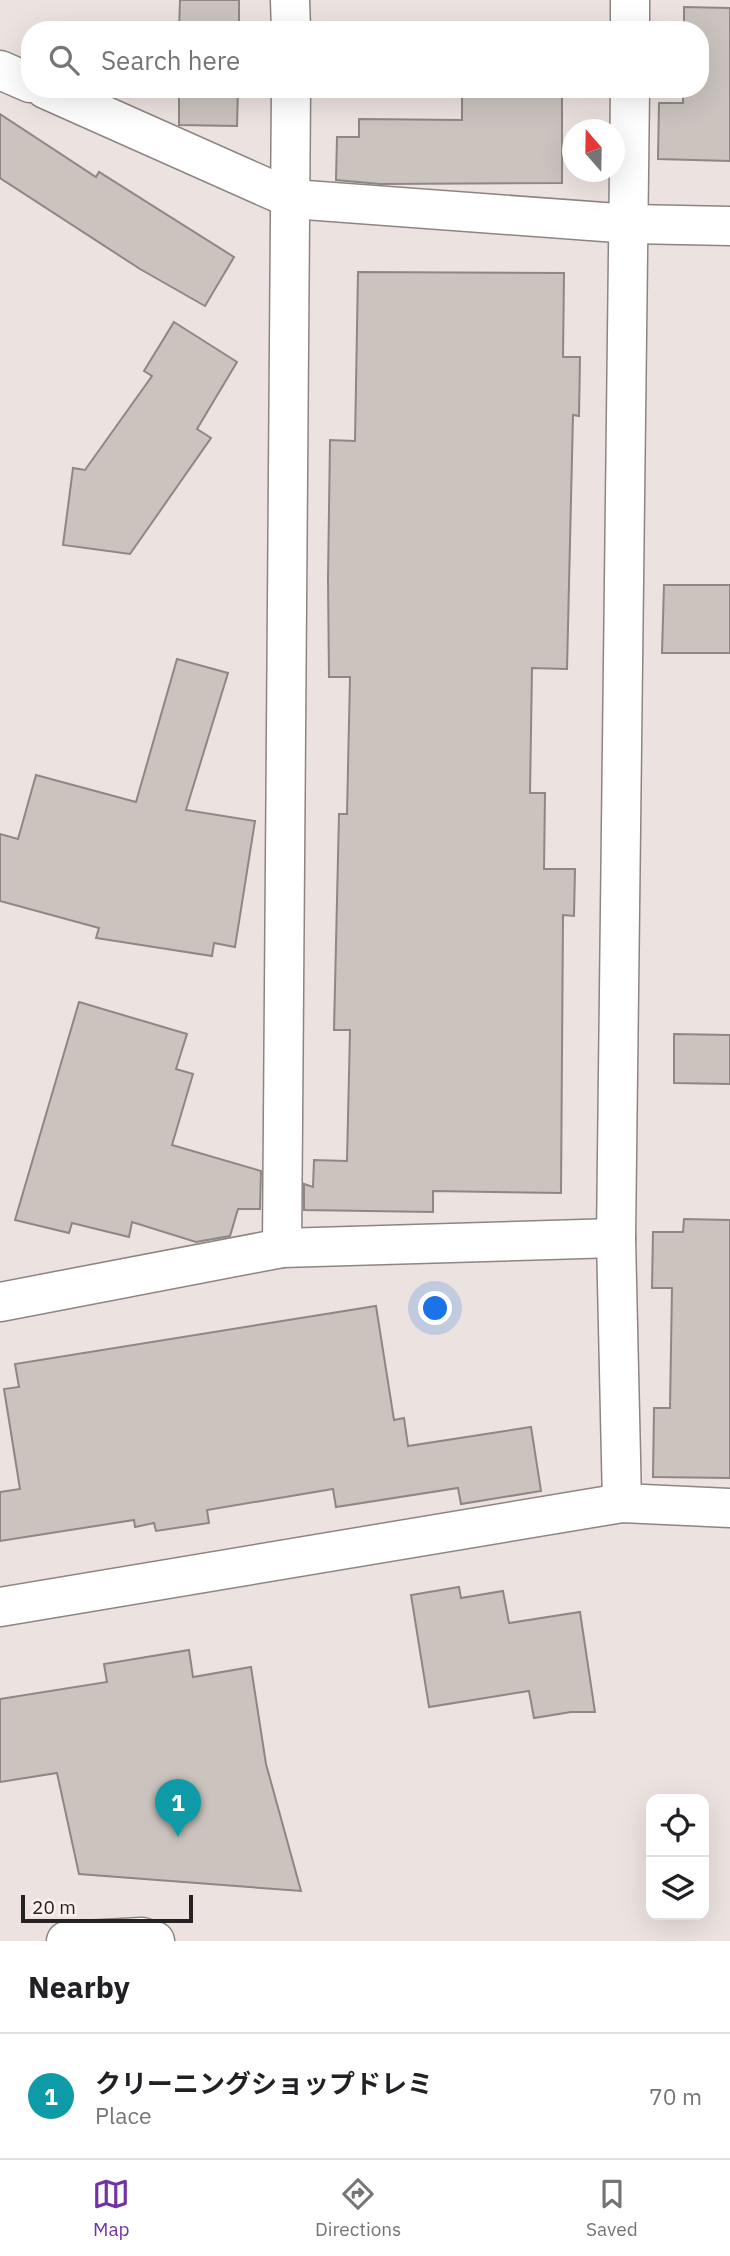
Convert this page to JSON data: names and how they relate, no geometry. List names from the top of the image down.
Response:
{
  "scale_bar": "20 m",
  "north": "top",
  "page": {
    "search": "Search here",
    "pins": "1",
    "scale": "20 m",
    "heading": "Nearby",
    "list": [
      {
        "mark": "1",
        "name": "クリーニングショップドレミ",
        "note": "Place",
        "value": "70 m"
      }
    ],
    "nav": ["Map", "Directions", "Saved"]
  }
}
